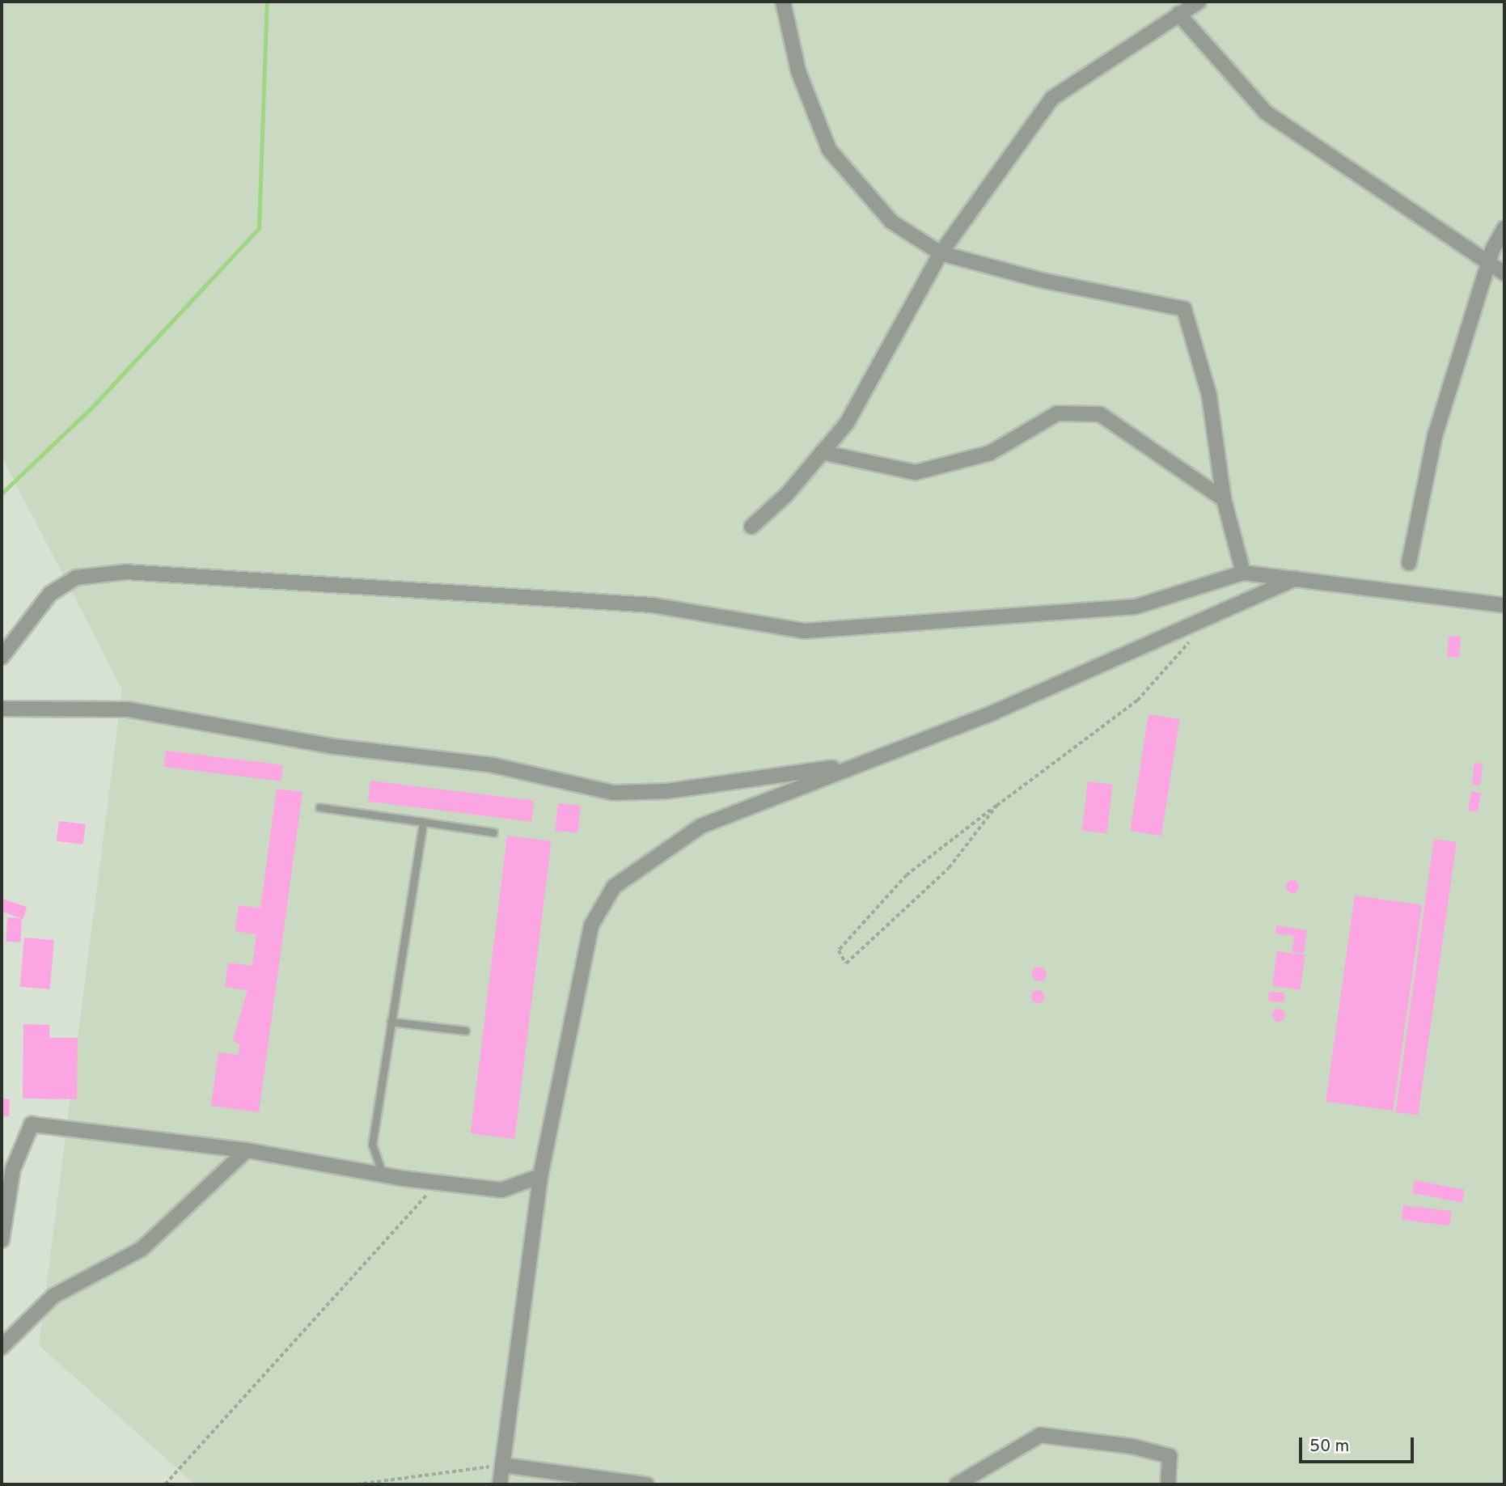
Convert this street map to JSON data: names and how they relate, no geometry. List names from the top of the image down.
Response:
{
  "scale_bar": "50 m"
}
